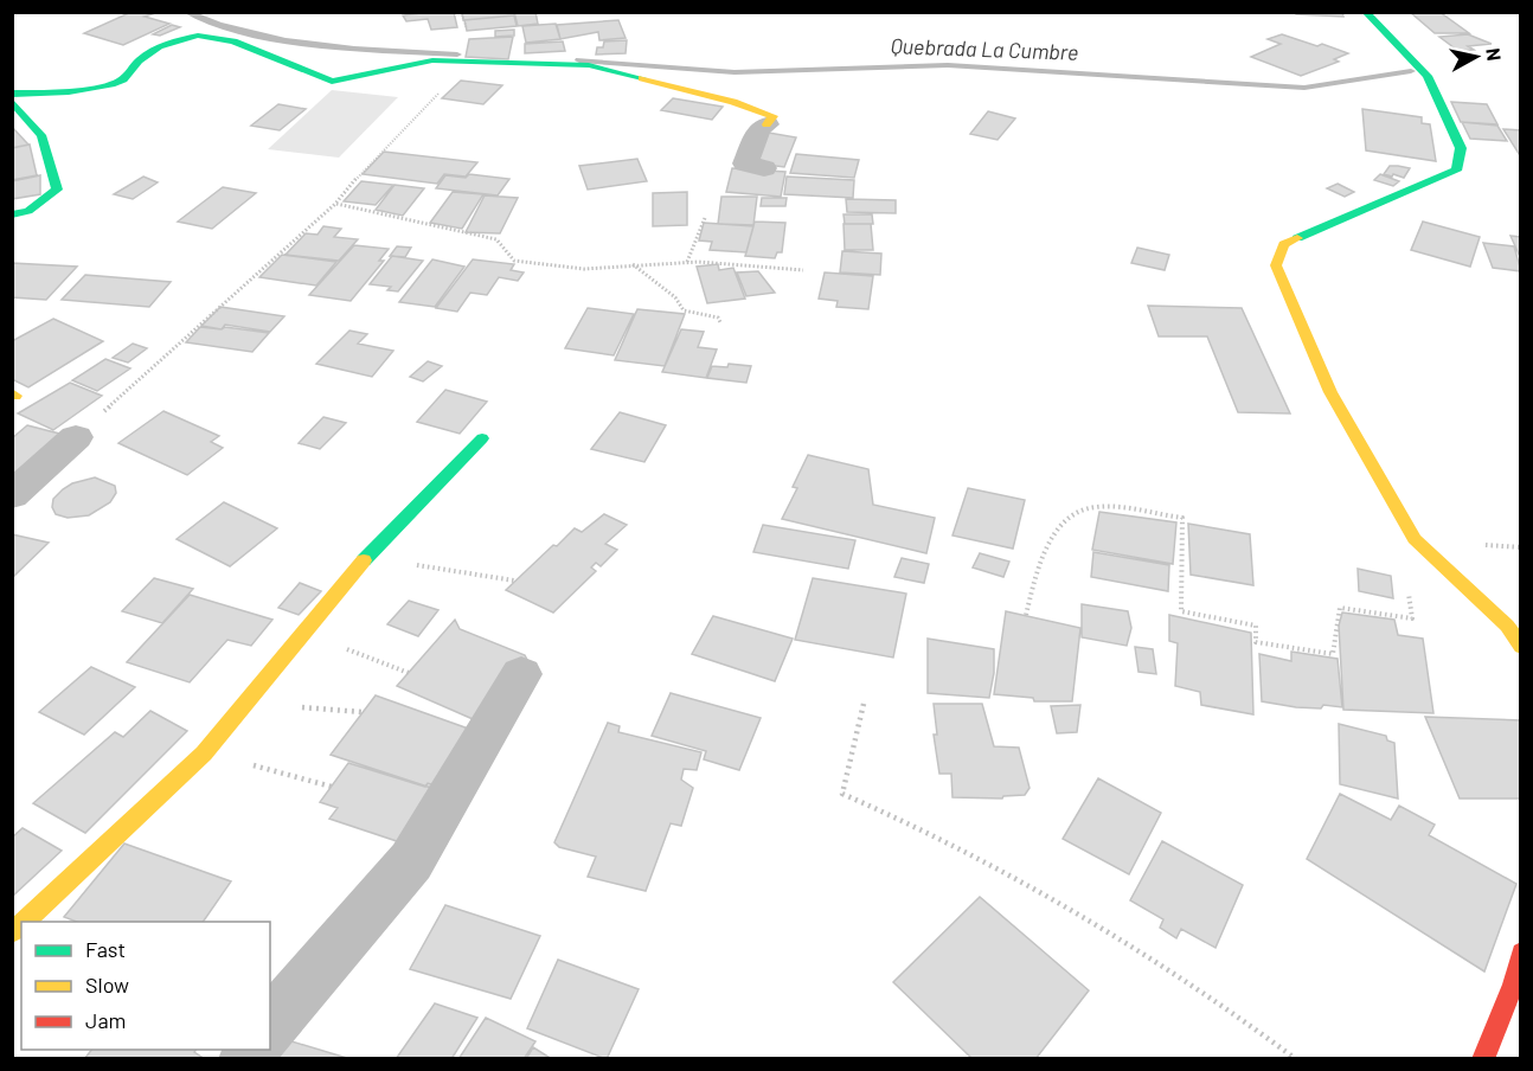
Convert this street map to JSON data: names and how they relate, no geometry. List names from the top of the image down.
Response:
{
  "water": ["Quebrada La Cumbre"],
  "legend": ["Fast", "Slow", "Jam"],
  "north": "right"
}
